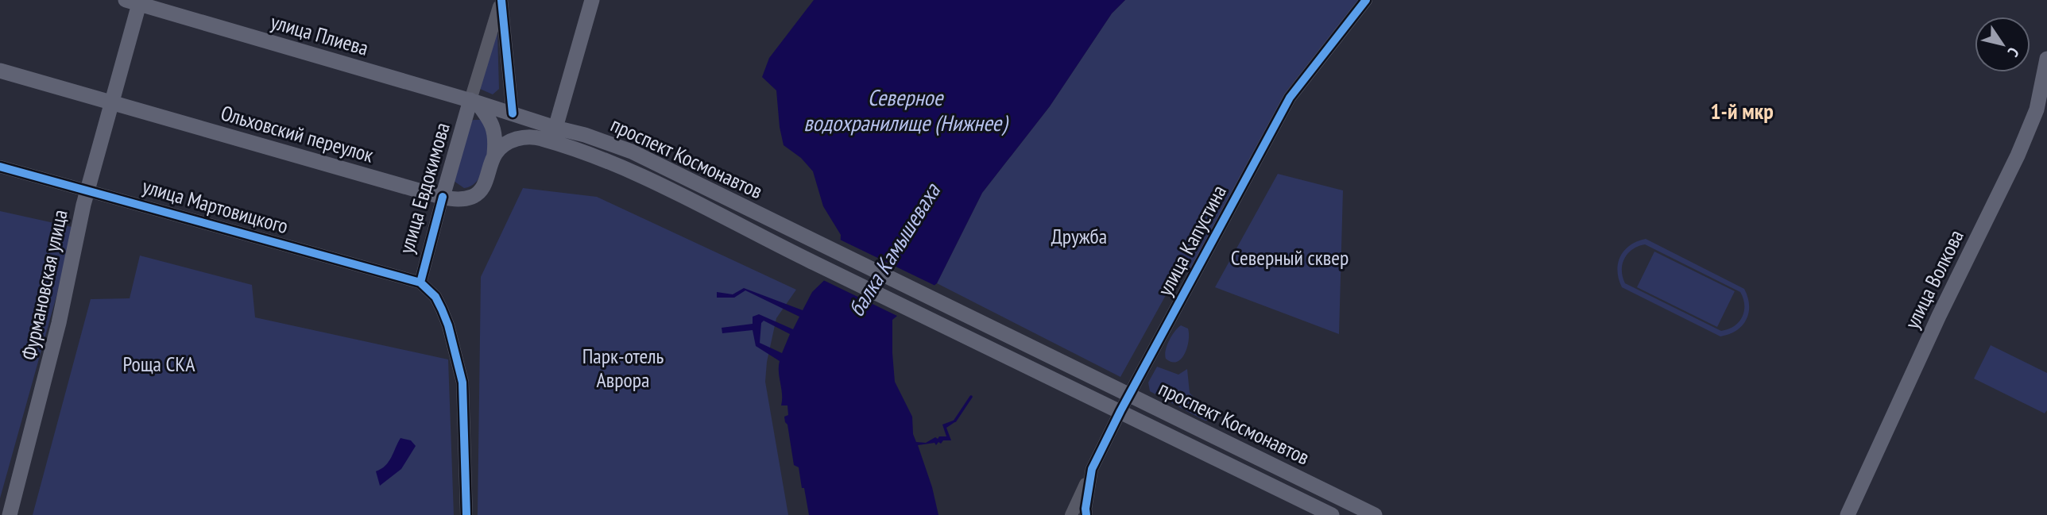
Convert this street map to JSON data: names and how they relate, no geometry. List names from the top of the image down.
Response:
{
  "streets": {
    "main road": [
      "улица Плиева",
      "Ольховский переулок",
      "проспект Космонавтов",
      "улица Евдокимова",
      "улица Волкова",
      "Фурмановская улица"
    ],
    "street": ["улица Мартовицкого", "улица Капустина"]
  },
  "crossings": [
    ["улица Плиева", "проспект Космонавтов"],
    ["улица Плиева", "улица Евдокимова"],
    ["улица Плиева", "Фурмановская улица"],
    ["Ольховский переулок", "улица Евдокимова"],
    ["Ольховский переулок", "Фурмановская улица"],
    ["проспект Космонавтов", "улица Евдокимова"],
    ["проспект Космонавтов", "улица Капустина"],
    ["улица Евдокимова", "улица Мартовицкого"],
    ["улица Мартовицкого", "Фурмановская улица"]
  ],
  "districts": ["1-й мкр"],
  "water": ["Северное водохранилище (Нижнее)", "балка Камышеваха"],
  "parks": [
    "Дружба",
    "Северный сквер",
    "Парк-отель Аврора",
    "Роща СКА"
  ],
  "north": "bottom right"
}
